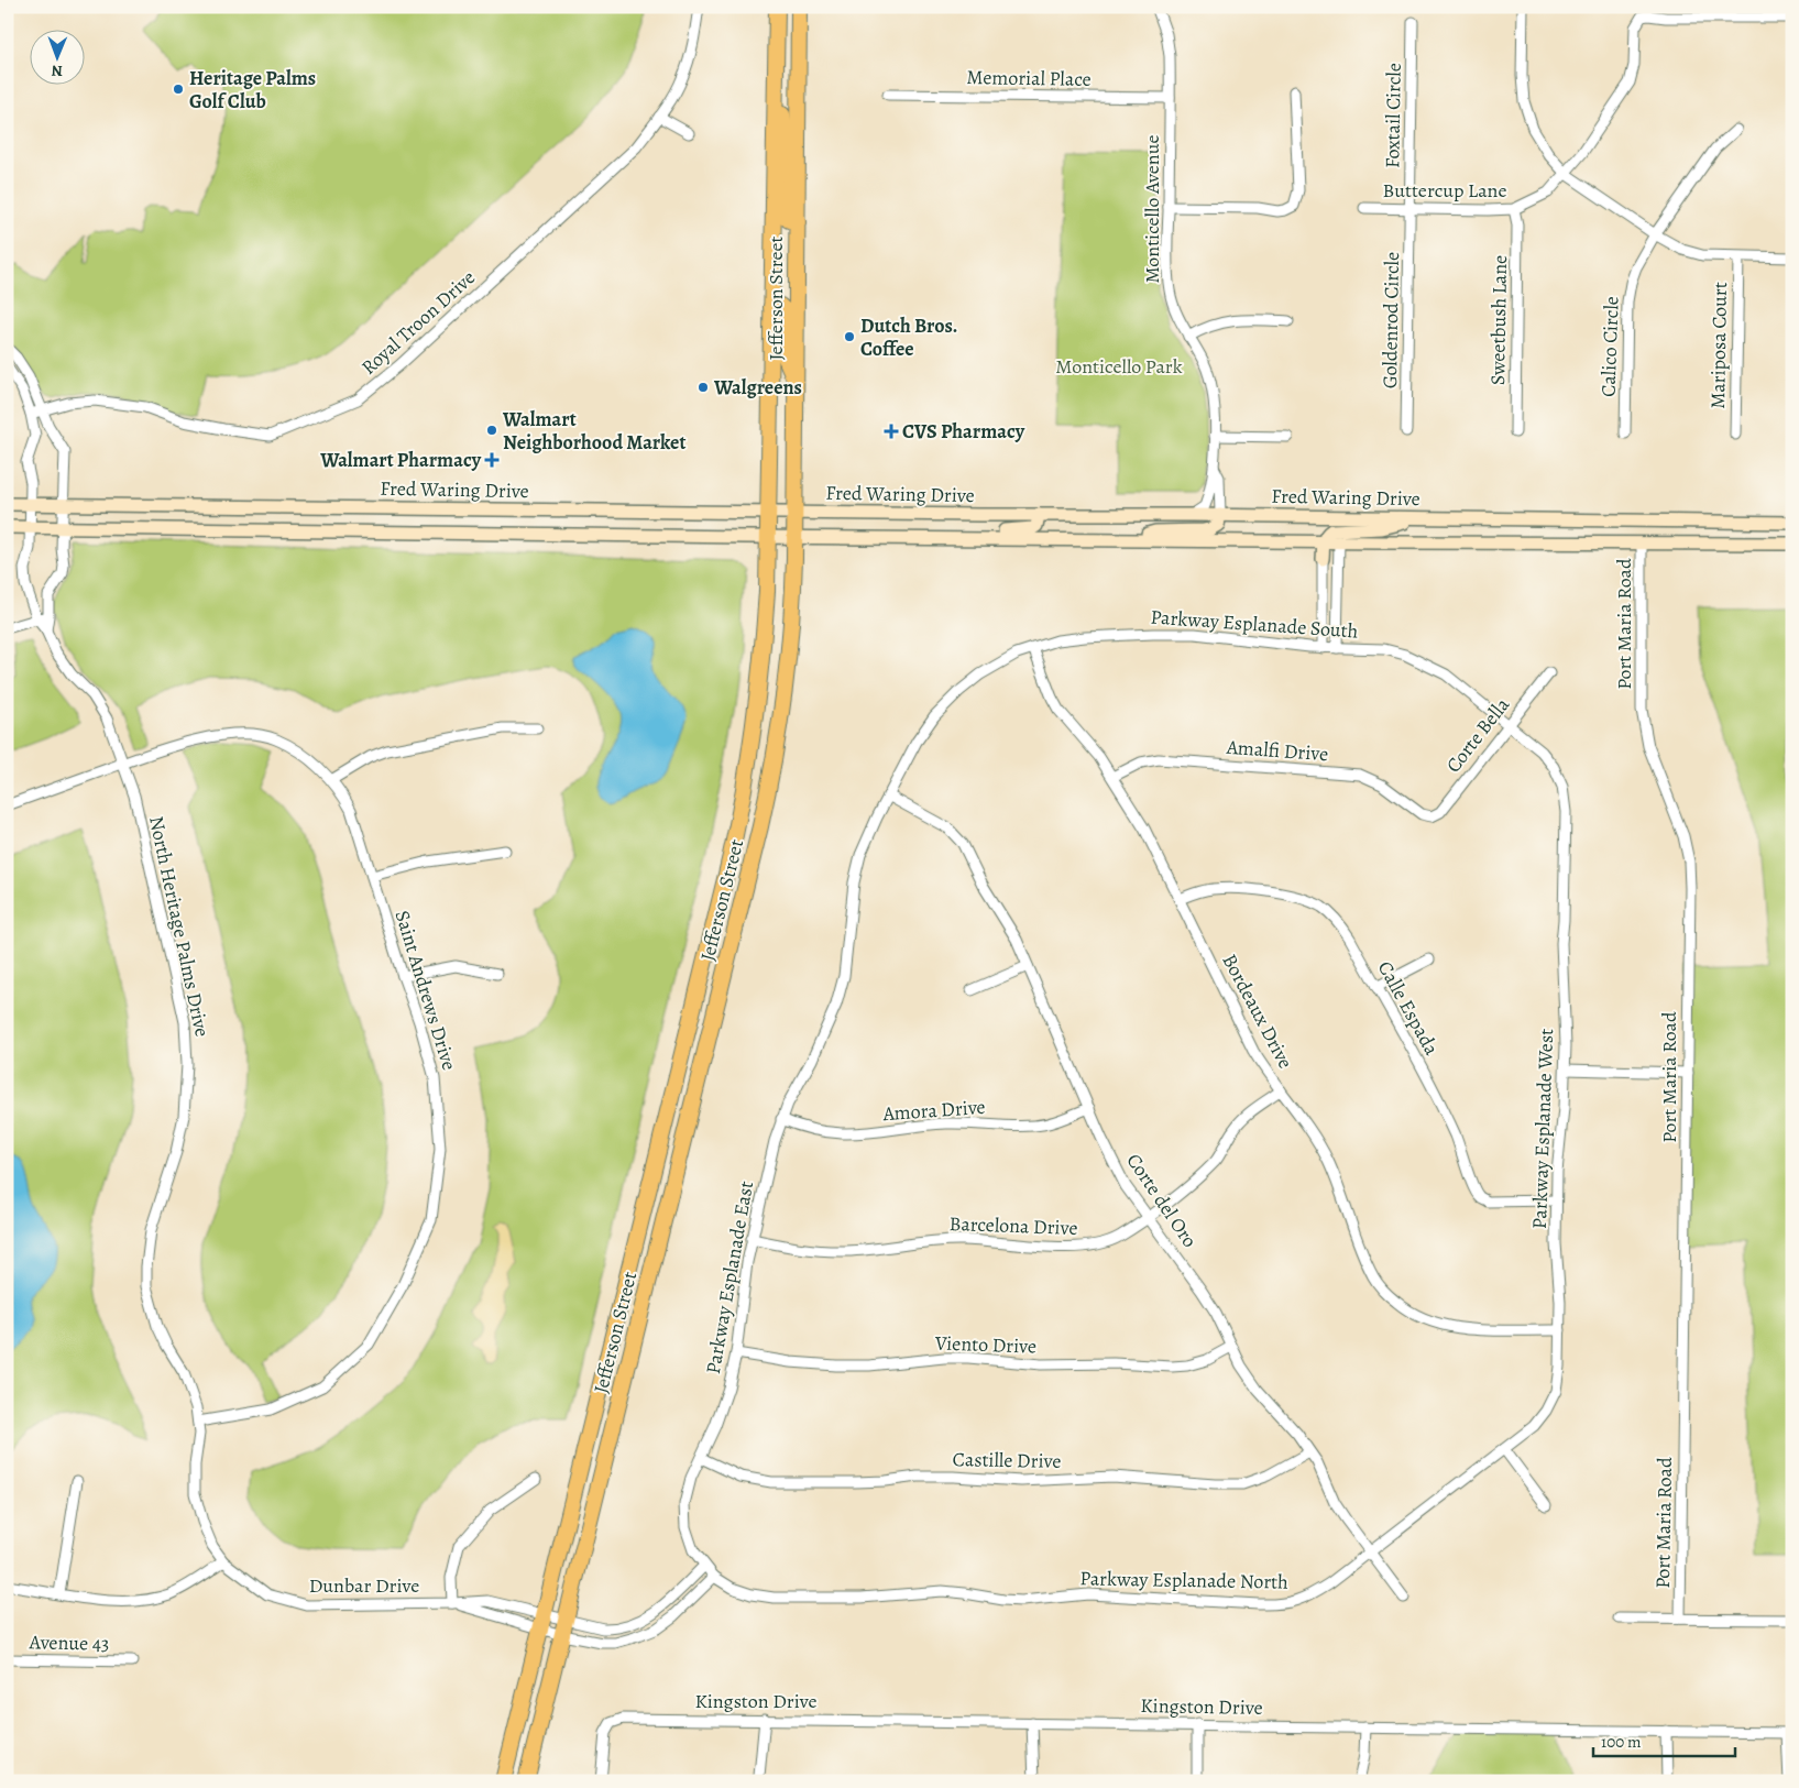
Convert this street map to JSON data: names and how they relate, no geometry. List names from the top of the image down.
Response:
{
  "streets": {
    "main road": ["Jefferson Street", "Fred Waring Drive"],
    "street": [
      "Memorial Place",
      "Foxtail Circle",
      "Buttercup Lane",
      "Monticello Avenue",
      "Goldenrod Circle",
      "Sweetbush Lane",
      "Royal Troon Drive",
      "Mariposa Court",
      "Calico Circle",
      "Parkway Esplanade South",
      "Port Maria Road",
      "Corte Bella",
      "Amalfi Drive",
      "North Heritage Palms Drive",
      "Saint Andrews Drive",
      "Calle Espada",
      "Bordeaux Drive",
      "Amora Drive",
      "Parkway Esplanade West",
      "Corte del Oro",
      "Barcelona Drive",
      "Parkway Esplanade East",
      "Viento Drive",
      "Castille Drive",
      "Parkway Esplanade North",
      "Dunbar Drive",
      "Avenue 43",
      "Kingston Drive"
    ]
  },
  "crossings": [
    ["Memorial Place", "Monticello Avenue"],
    ["Foxtail Circle", "Buttercup Lane"],
    ["Foxtail Circle", "Goldenrod Circle"],
    ["Buttercup Lane", "Goldenrod Circle"],
    ["Buttercup Lane", "Sweetbush Lane"],
    ["Monticello Avenue", "Fred Waring Drive"],
    ["Jefferson Street", "Fred Waring Drive"],
    ["Jefferson Street", "Dunbar Drive"],
    ["Royal Troon Drive", "North Heritage Palms Drive"],
    ["Fred Waring Drive", "North Heritage Palms Drive"],
    ["Parkway Esplanade South", "Corte Bella"],
    ["Parkway Esplanade South", "Bordeaux Drive"],
    ["Parkway Esplanade South", "Parkway Esplanade West"],
    ["Parkway Esplanade South", "Parkway Esplanade East"],
    ["Corte Bella", "Amalfi Drive"],
    ["Corte Bella", "Parkway Esplanade West"],
    ["Amalfi Drive", "Bordeaux Drive"],
    ["North Heritage Palms Drive", "Saint Andrews Drive"],
    ["North Heritage Palms Drive", "Dunbar Drive"],
    ["Calle Espada", "Bordeaux Drive"],
    ["Calle Espada", "Parkway Esplanade West"],
    ["Bordeaux Drive", "Parkway Esplanade West"],
    ["Bordeaux Drive", "Barcelona Drive"],
    ["Amora Drive", "Corte del Oro"],
    ["Amora Drive", "Parkway Esplanade East"],
    ["Parkway Esplanade West", "Parkway Esplanade North"],
    ["Corte del Oro", "Barcelona Drive"],
    ["Corte del Oro", "Parkway Esplanade East"],
    ["Corte del Oro", "Viento Drive"],
    ["Corte del Oro", "Castille Drive"],
    ["Corte del Oro", "Parkway Esplanade North"],
    ["Barcelona Drive", "Parkway Esplanade East"],
    ["Parkway Esplanade East", "Viento Drive"],
    ["Parkway Esplanade East", "Castille Drive"],
    ["Parkway Esplanade East", "Parkway Esplanade North"]
  ],
  "parks": ["Monticello Park"],
  "places": {
    "other": [
      "Heritage Palms Golf Club",
      "Dutch Bros. Coffee",
      "Walgreens",
      "Walmart Neighborhood Market"
    ],
    "health": ["CVS Pharmacy", "Walmart Pharmacy"]
  },
  "scale_bar": "100 m",
  "north": "bottom"
}
